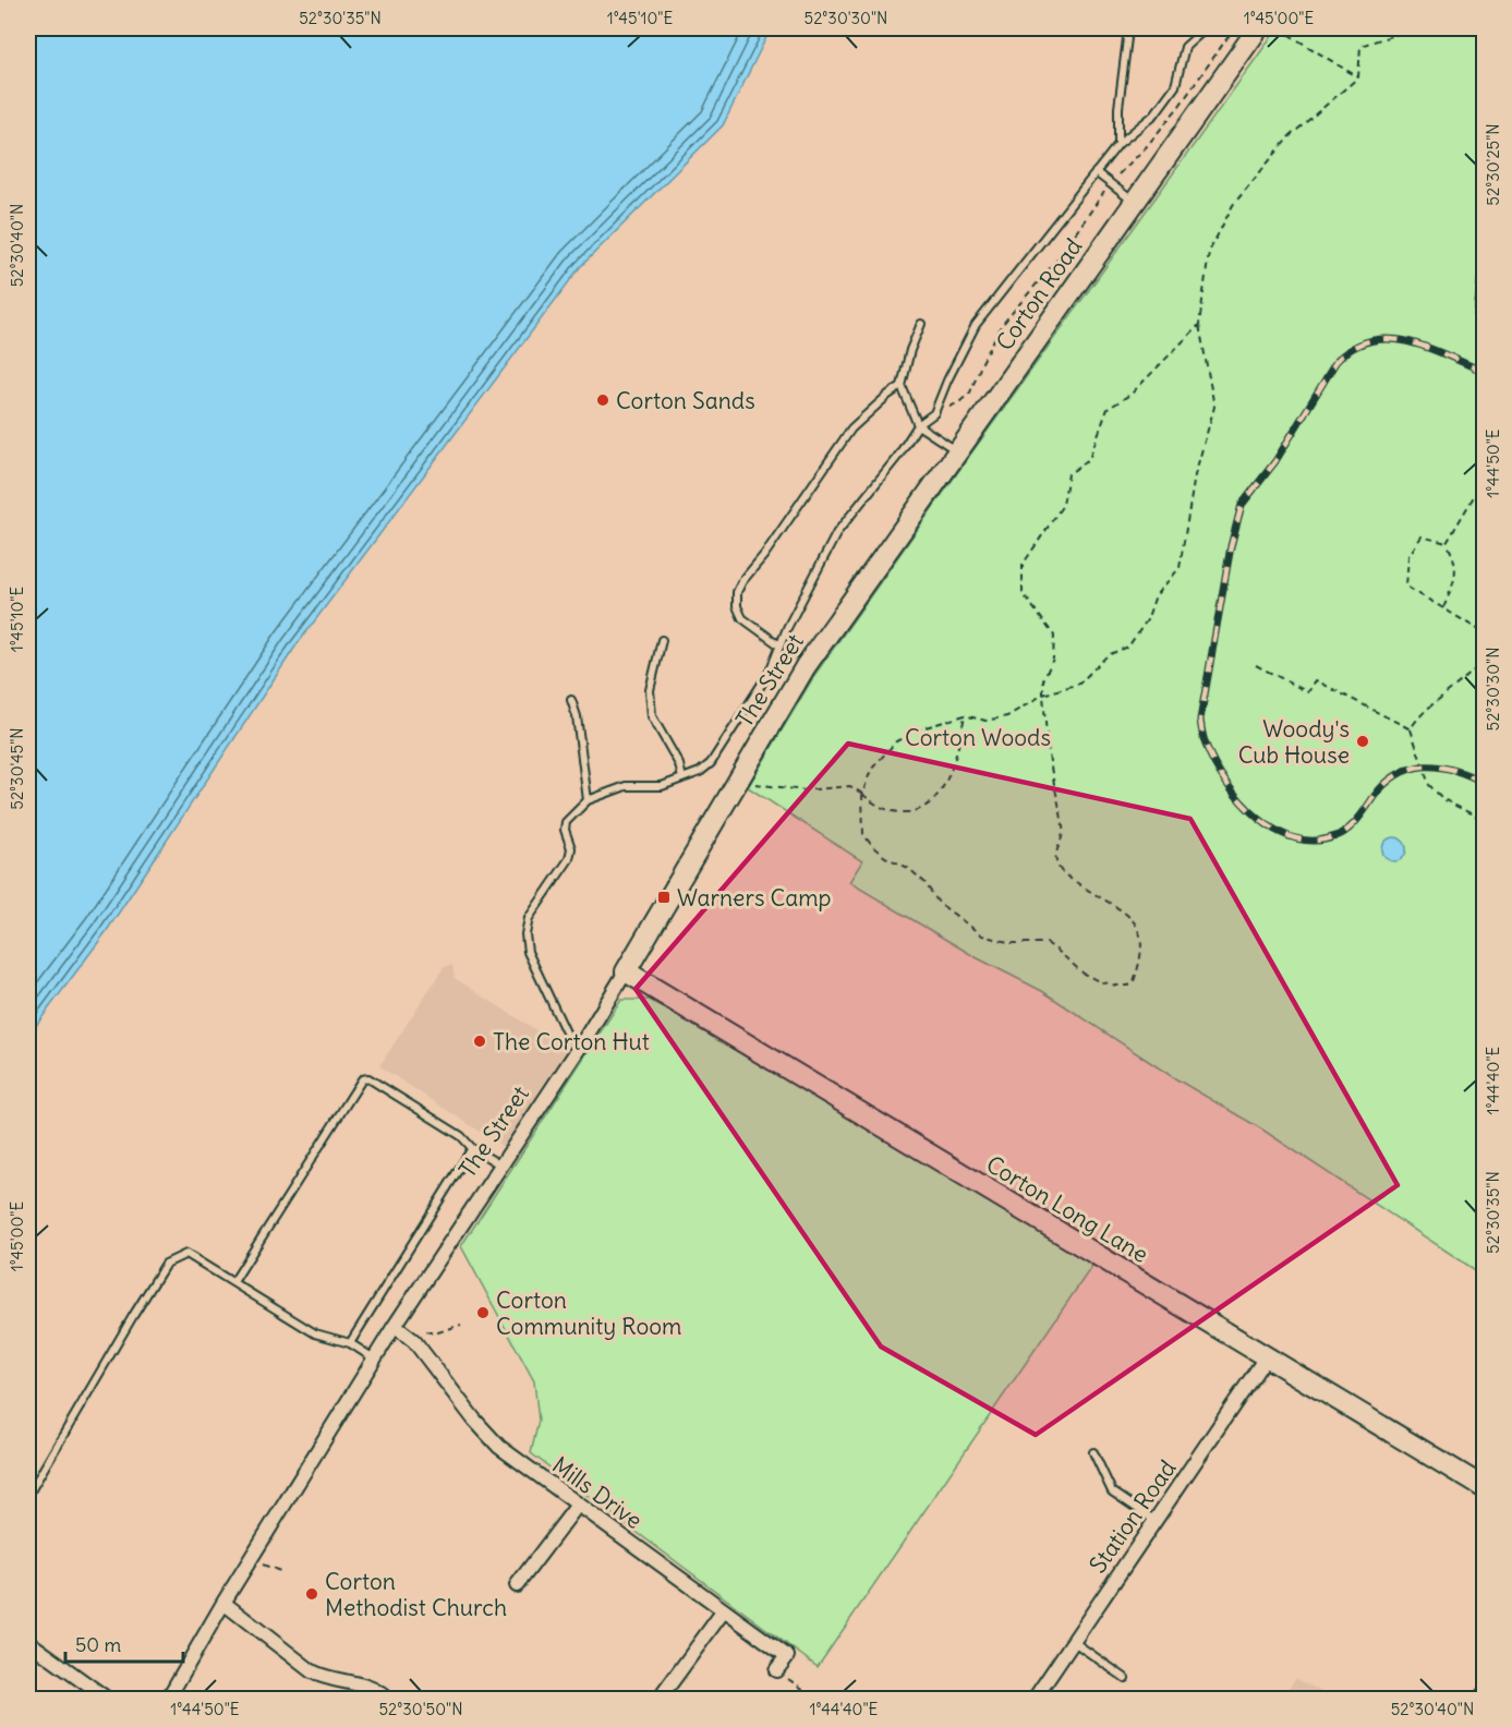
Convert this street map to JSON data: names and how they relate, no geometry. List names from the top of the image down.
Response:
{
  "streets": {
    "main road": ["Corton Road", "The Street", "Corton Long Lane"],
    "street": ["Mills Drive", "Station Road"]
  },
  "crossings": [
    ["Corton Road", "The Street"],
    ["The Street", "Corton Long Lane"],
    ["The Street", "Mills Drive"],
    ["Corton Long Lane", "Station Road"]
  ],
  "parks": ["Corton Woods"],
  "places": {
    "other": [
      "Corton Sands",
      "Woody's Cub House",
      "The Corton Hut",
      "Corton Community Room",
      "Corton Methodist Church"
    ],
    "transit": ["Warners Camp"]
  },
  "scale_bar": "50 m",
  "coordinates": [
    "52°30'35\"N",
    "1°45'10\"E",
    "52°30'30\"N",
    "1°45'00\"E",
    "52°30'25\"N",
    "52°30'40\"N",
    "1°44'50\"E",
    "52°30'45\"N",
    "1°44'40\"E",
    "52°30'50\"N"
  ]
}
